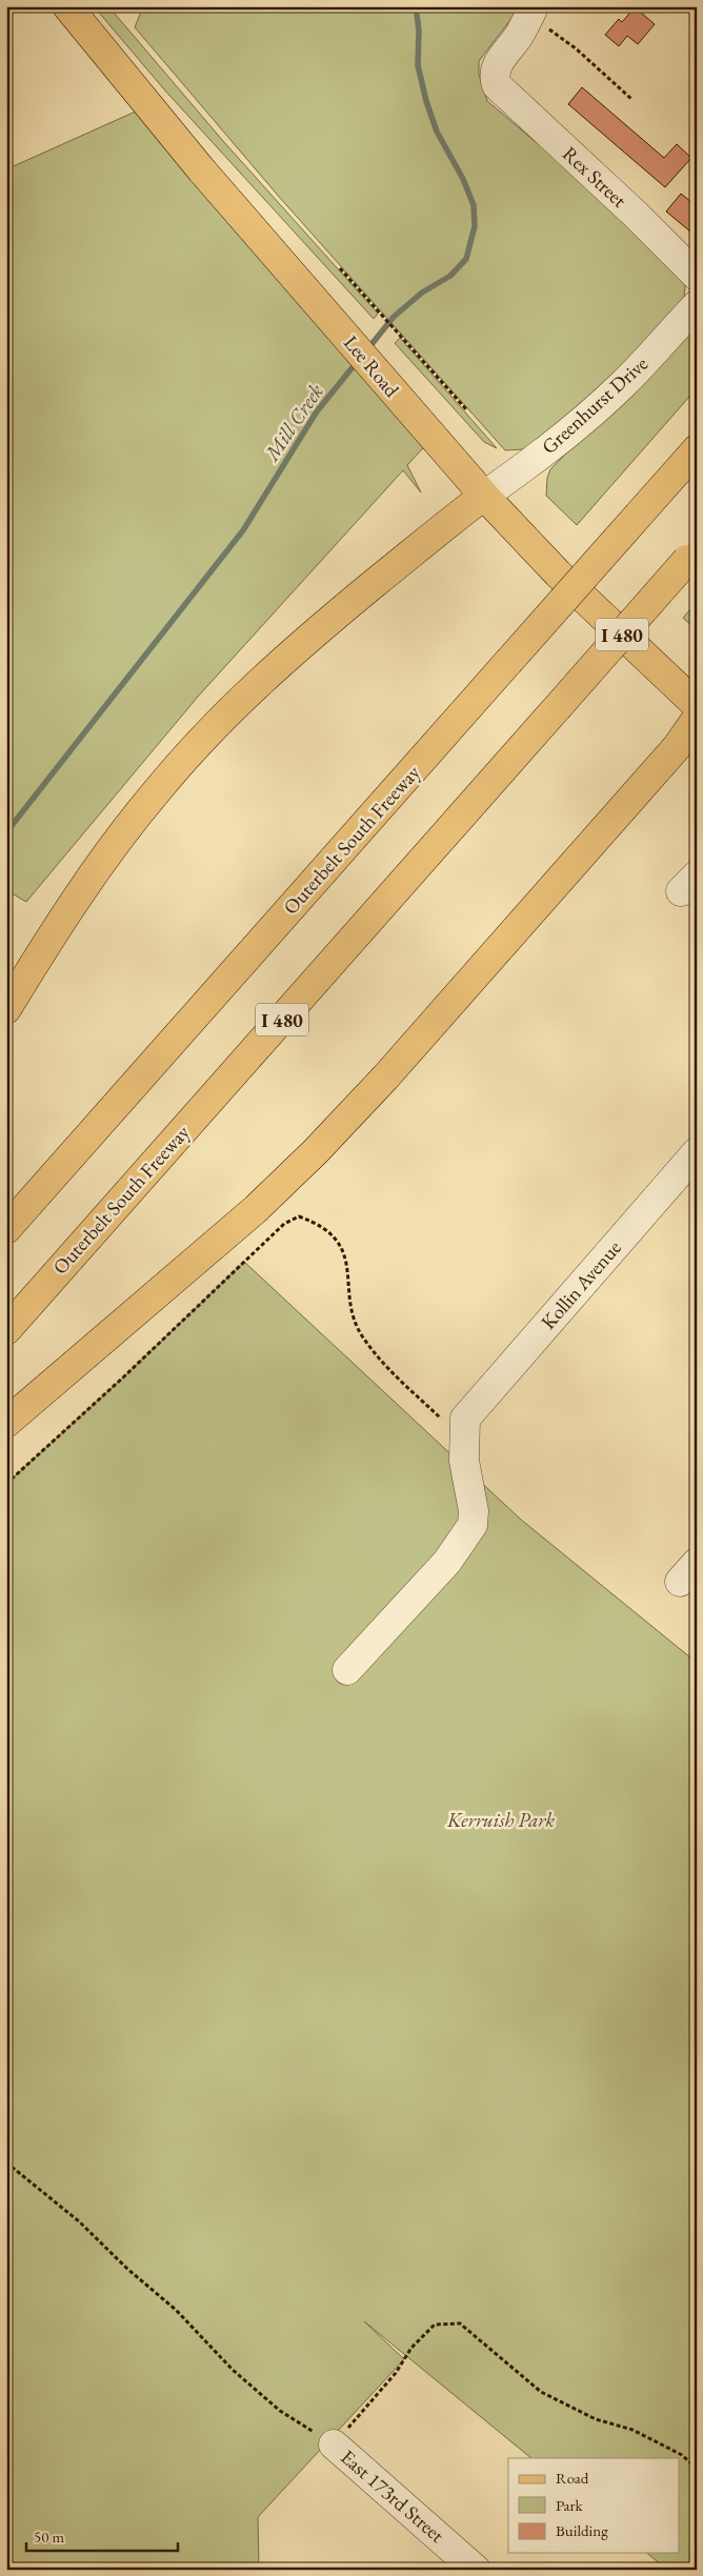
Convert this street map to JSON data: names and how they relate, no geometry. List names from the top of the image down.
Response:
{
  "streets": {
    "main road": ["Lee Road", "I 480", "Outerbelt South Freeway"],
    "street": [
      "Rex Street",
      "Greenhurst Drive",
      "Kollin Avenue",
      "East 173rd Street"
    ]
  },
  "crossings": [
    ["Lee Road", "Greenhurst Drive"]
  ],
  "water": ["Mill Creek"],
  "parks": ["Kerruish Park"],
  "legend": ["Road", "Park", "Building"],
  "scale_bar": "50 m"
}
